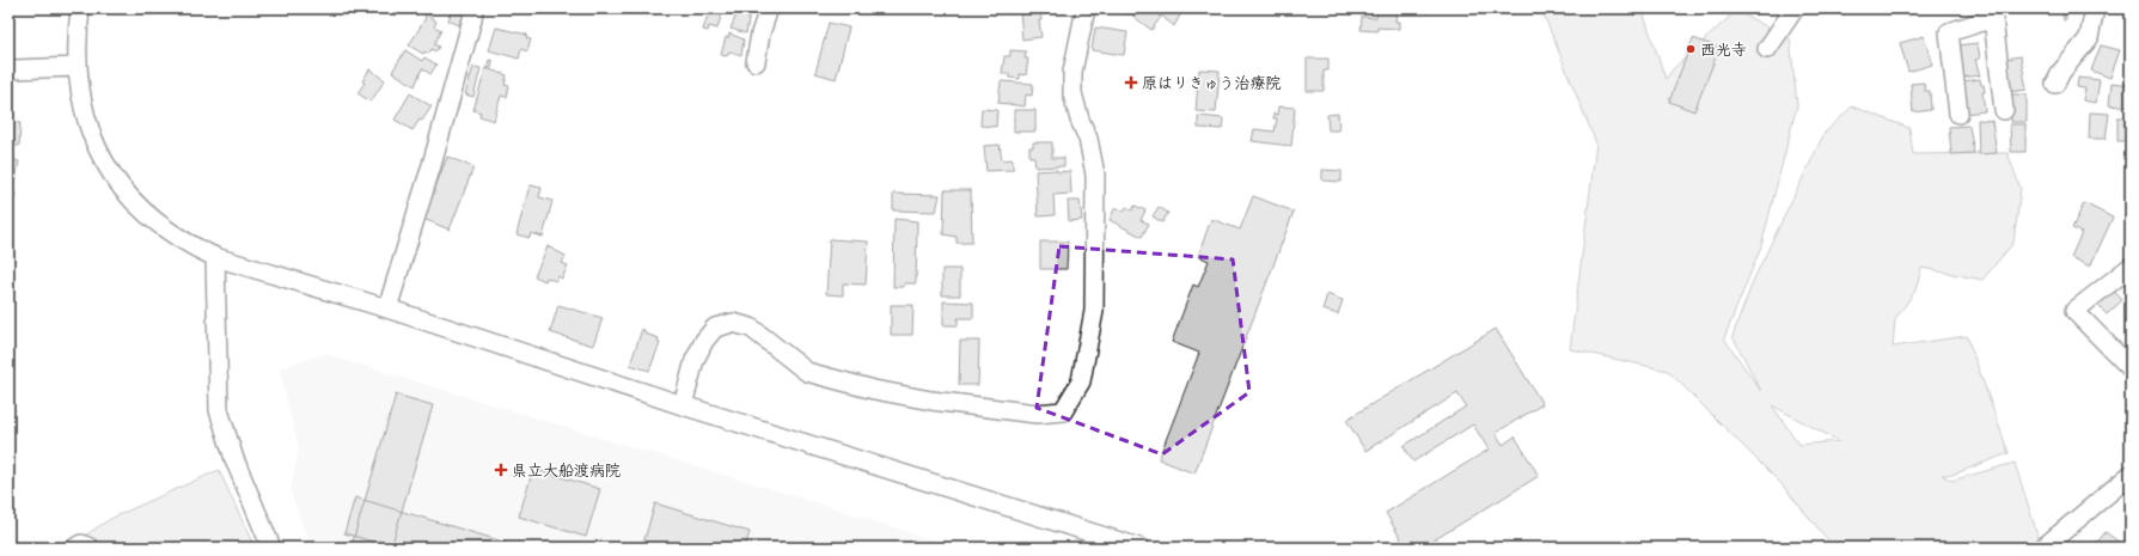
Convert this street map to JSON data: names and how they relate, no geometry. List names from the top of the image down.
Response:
{
  "places": {
    "other": ["西光寺"],
    "health": ["原はりきゅう治療院", "県立大船渡病院"]
  }
}
